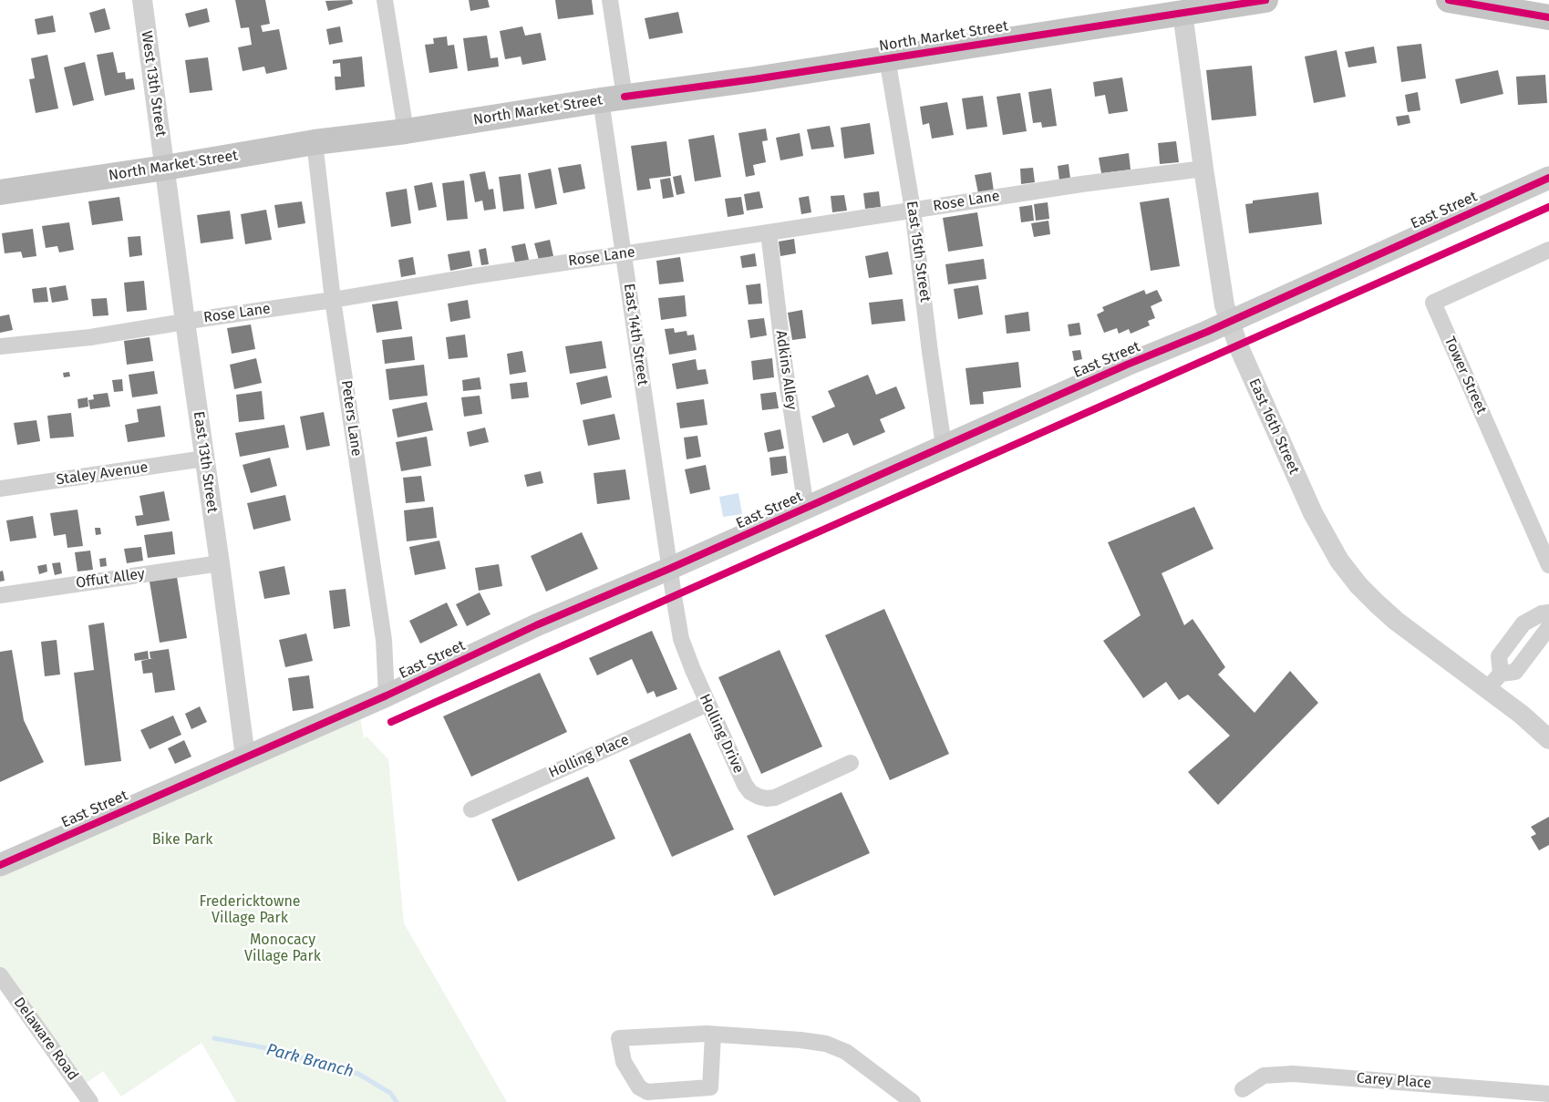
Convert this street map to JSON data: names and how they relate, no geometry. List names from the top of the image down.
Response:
{
  "streets": {
    "main road": ["North Market Street", "East Street"],
    "street": [
      "West 13th Street",
      "Rose Lane",
      "East 15th Street",
      "East 14th Street",
      "Adkins Alley",
      "Tower Street",
      "Peters Lane",
      "East 16th Street",
      "East 13th Street",
      "Staley Avenue",
      "Offut Alley",
      "Holling Drive",
      "Holling Place",
      "Delaware Road",
      "Carey Place"
    ]
  },
  "crossings": [
    ["North Market Street", "West 13th Street"],
    ["North Market Street", "East 15th Street"],
    ["North Market Street", "East 14th Street"],
    ["North Market Street", "Peters Lane"],
    ["North Market Street", "East 16th Street"],
    ["North Market Street", "East 13th Street"],
    ["West 13th Street", "East 13th Street"],
    ["Rose Lane", "East 15th Street"],
    ["Rose Lane", "East 14th Street"],
    ["Rose Lane", "Adkins Alley"],
    ["Rose Lane", "Peters Lane"],
    ["Rose Lane", "East 16th Street"],
    ["Rose Lane", "East 13th Street"],
    ["East Street", "East 15th Street"],
    ["East Street", "East 14th Street"],
    ["East Street", "Adkins Alley"],
    ["East Street", "Peters Lane"],
    ["East Street", "East 16th Street"],
    ["East Street", "East 13th Street"],
    ["East Street", "Holling Drive"],
    ["East 14th Street", "Holling Drive"],
    ["East 13th Street", "Staley Avenue"],
    ["East 13th Street", "Offut Alley"],
    ["Holling Drive", "Holling Place"]
  ],
  "water": ["Park Branch"],
  "parks": ["Bike Park", "Fredericktowne Village Park", "Monocacy Village Park"]
}
